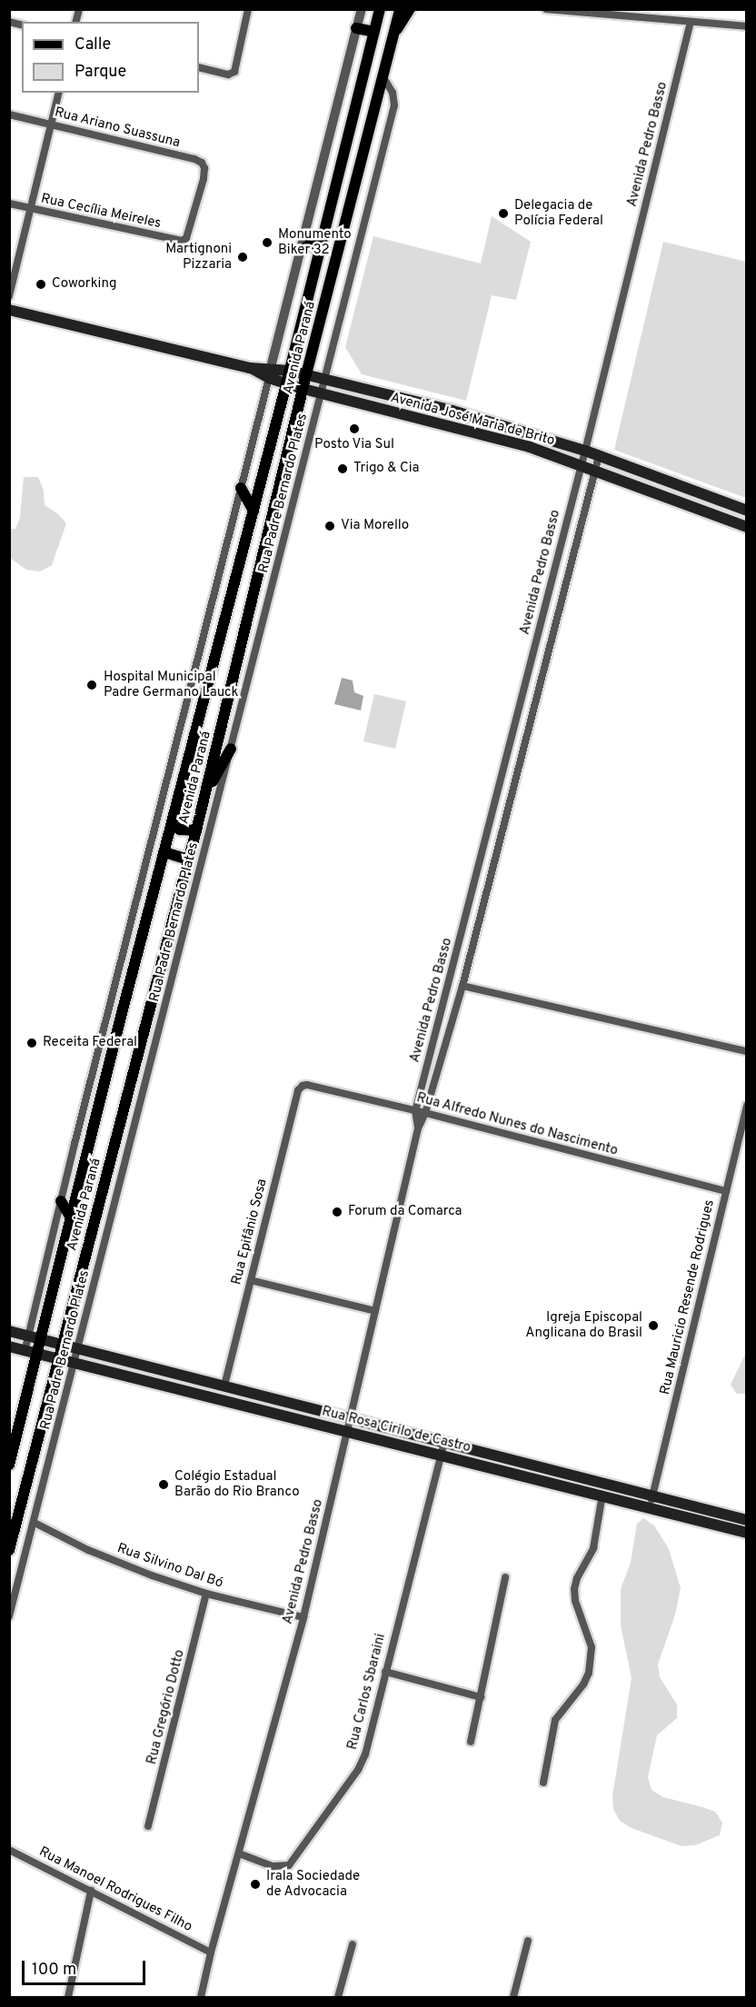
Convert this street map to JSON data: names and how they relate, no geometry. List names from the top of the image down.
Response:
{
  "streets": {
    "main road": ["Avenida Paraná", "Avenida José Maria de Brito", "Rua Rosa Cirilo de Castro"],
    "street": [
      "Rua Ariano Suassuna",
      "Avenida Pedro Basso",
      "Rua Cecília Meireles",
      "Rua Padre Bernardo Plates",
      "Rua Alfredo Nunes do Nascimento",
      "Rua Epifânio Sosa",
      "Rua Mauricio Resende Rodrigues",
      "Rua Silvino Dal Bó",
      "Rua Carlos Sbaraini",
      "Rua Gregório Dotto",
      "Rua Manoel Rodrigues Filho"
    ]
  },
  "crossings": [
    ["Rua Ariano Suassuna", "Rua Cecília Meireles"],
    ["Avenida Pedro Basso", "Avenida José Maria de Brito"],
    ["Avenida Pedro Basso", "Rua Alfredo Nunes do Nascimento"],
    ["Avenida Pedro Basso", "Rua Rosa Cirilo de Castro"],
    ["Avenida Pedro Basso", "Rua Silvino Dal Bó"],
    ["Avenida Pedro Basso", "Rua Carlos Sbaraini"],
    ["Avenida Pedro Basso", "Rua Manoel Rodrigues Filho"],
    ["Avenida Paraná", "Avenida José Maria de Brito"],
    ["Avenida Paraná", "Rua Padre Bernardo Plates"],
    ["Avenida Paraná", "Rua Rosa Cirilo de Castro"],
    ["Avenida José Maria de Brito", "Rua Padre Bernardo Plates"],
    ["Rua Padre Bernardo Plates", "Rua Rosa Cirilo de Castro"],
    ["Rua Padre Bernardo Plates", "Rua Silvino Dal Bó"],
    ["Rua Alfredo Nunes do Nascimento", "Rua Epifânio Sosa"],
    ["Rua Alfredo Nunes do Nascimento", "Rua Mauricio Resende Rodrigues"],
    ["Rua Mauricio Resende Rodrigues", "Rua Rosa Cirilo de Castro"],
    ["Rua Rosa Cirilo de Castro", "Rua Carlos Sbaraini"],
    ["Rua Silvino Dal Bó", "Rua Gregório Dotto"]
  ],
  "places": [
    "Delegacia de Polícia Federal",
    "Monumento Biker 32",
    "Martignoni Pizzaria",
    "Coworking",
    "Posto Via Sul",
    "Trigo & Cia",
    "Via Morello",
    "Hospital Municipal Padre Germano Lauck",
    "Receita Federal",
    "Forum da Comarca",
    "Igreja Episcopal Anglicana do Brasil",
    "Colégio Estadual Barão do Rio Branco",
    "Irala Sociedade de Advocacia"
  ],
  "legend": ["Calle", "Parque"],
  "scale_bar": "100 m"
}
